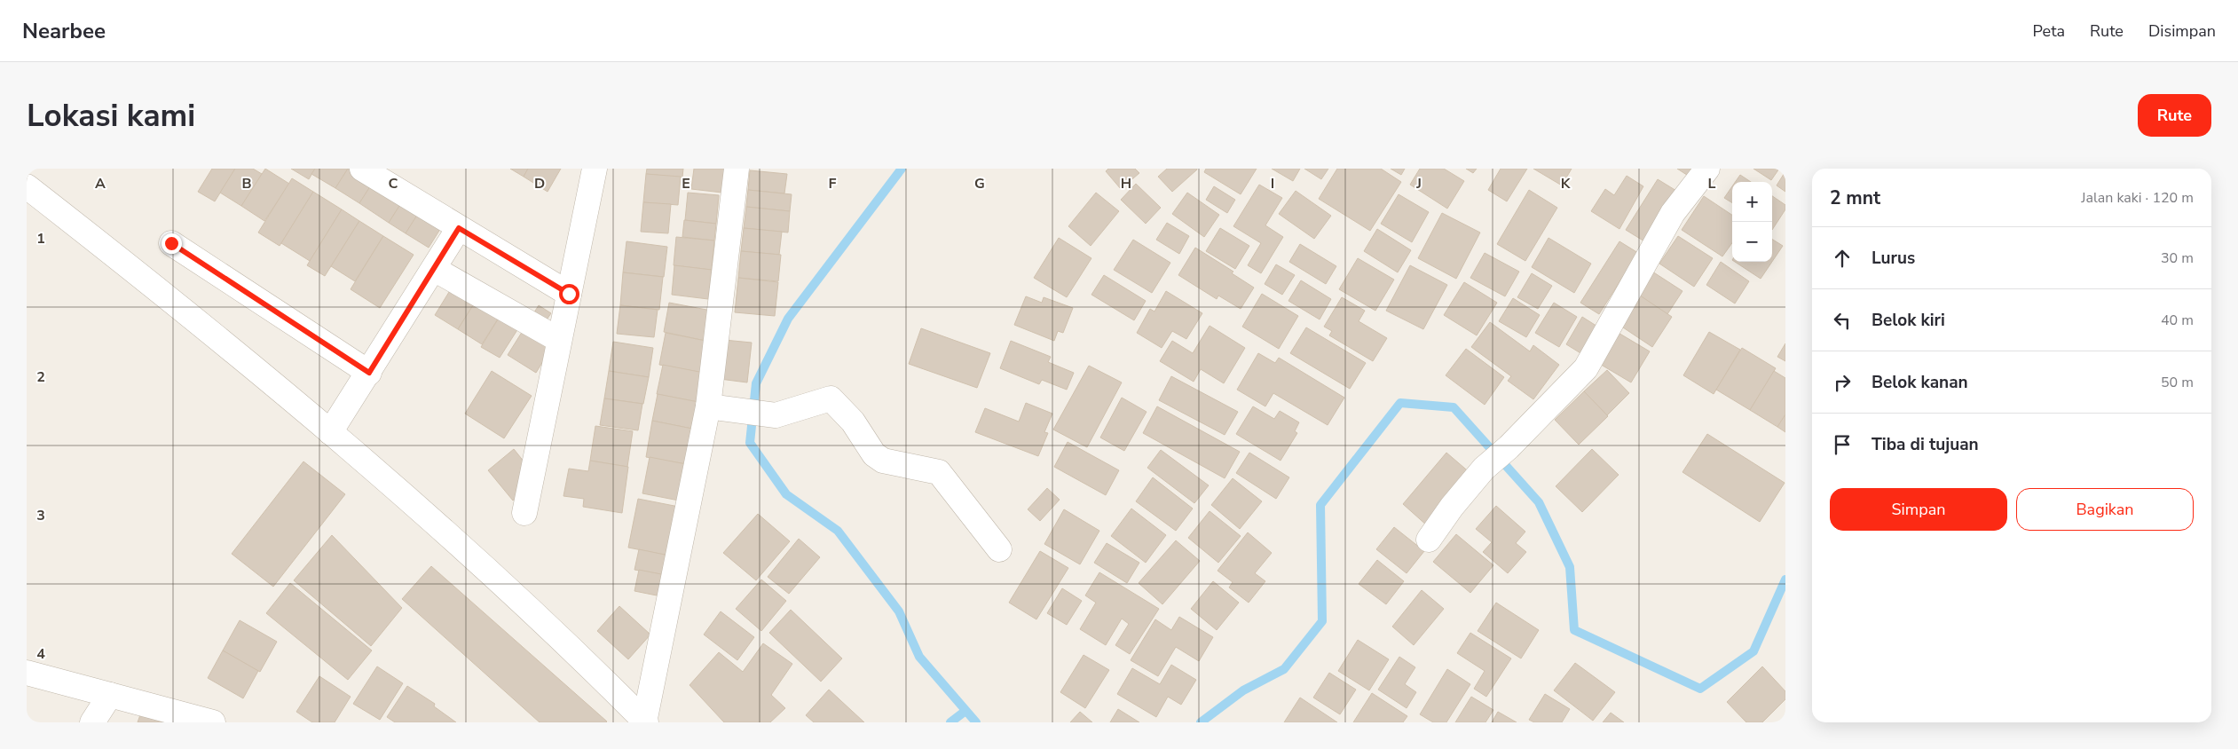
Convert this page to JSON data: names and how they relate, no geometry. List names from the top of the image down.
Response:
{
  "page": {
    "header": "Nearbee",
    "nav": ["Peta", "Rute", "Disimpan"],
    "buttons": [
      "Rute",
      ["Simpan", "Bagikan"]
    ],
    "title": "Lokasi kami",
    "heading": ["2 mnt", "Jalan kaki · 120 m"],
    "map_buttons": ["+", "−"],
    "list": [
      ["Lurus", "30 m"],
      ["Belok kiri", "40 m"],
      ["Belok kanan", "50 m"],
      "Tiba di tujuan"
    ]
  },
  "grid": {
    "columns": [
      "A",
      "B",
      "C",
      "D",
      "E",
      "F",
      "G",
      "H",
      "I",
      "J",
      "K",
      "L"
    ],
    "rows": [
      "1",
      "2",
      "3",
      "4"
    ]
  }
}
